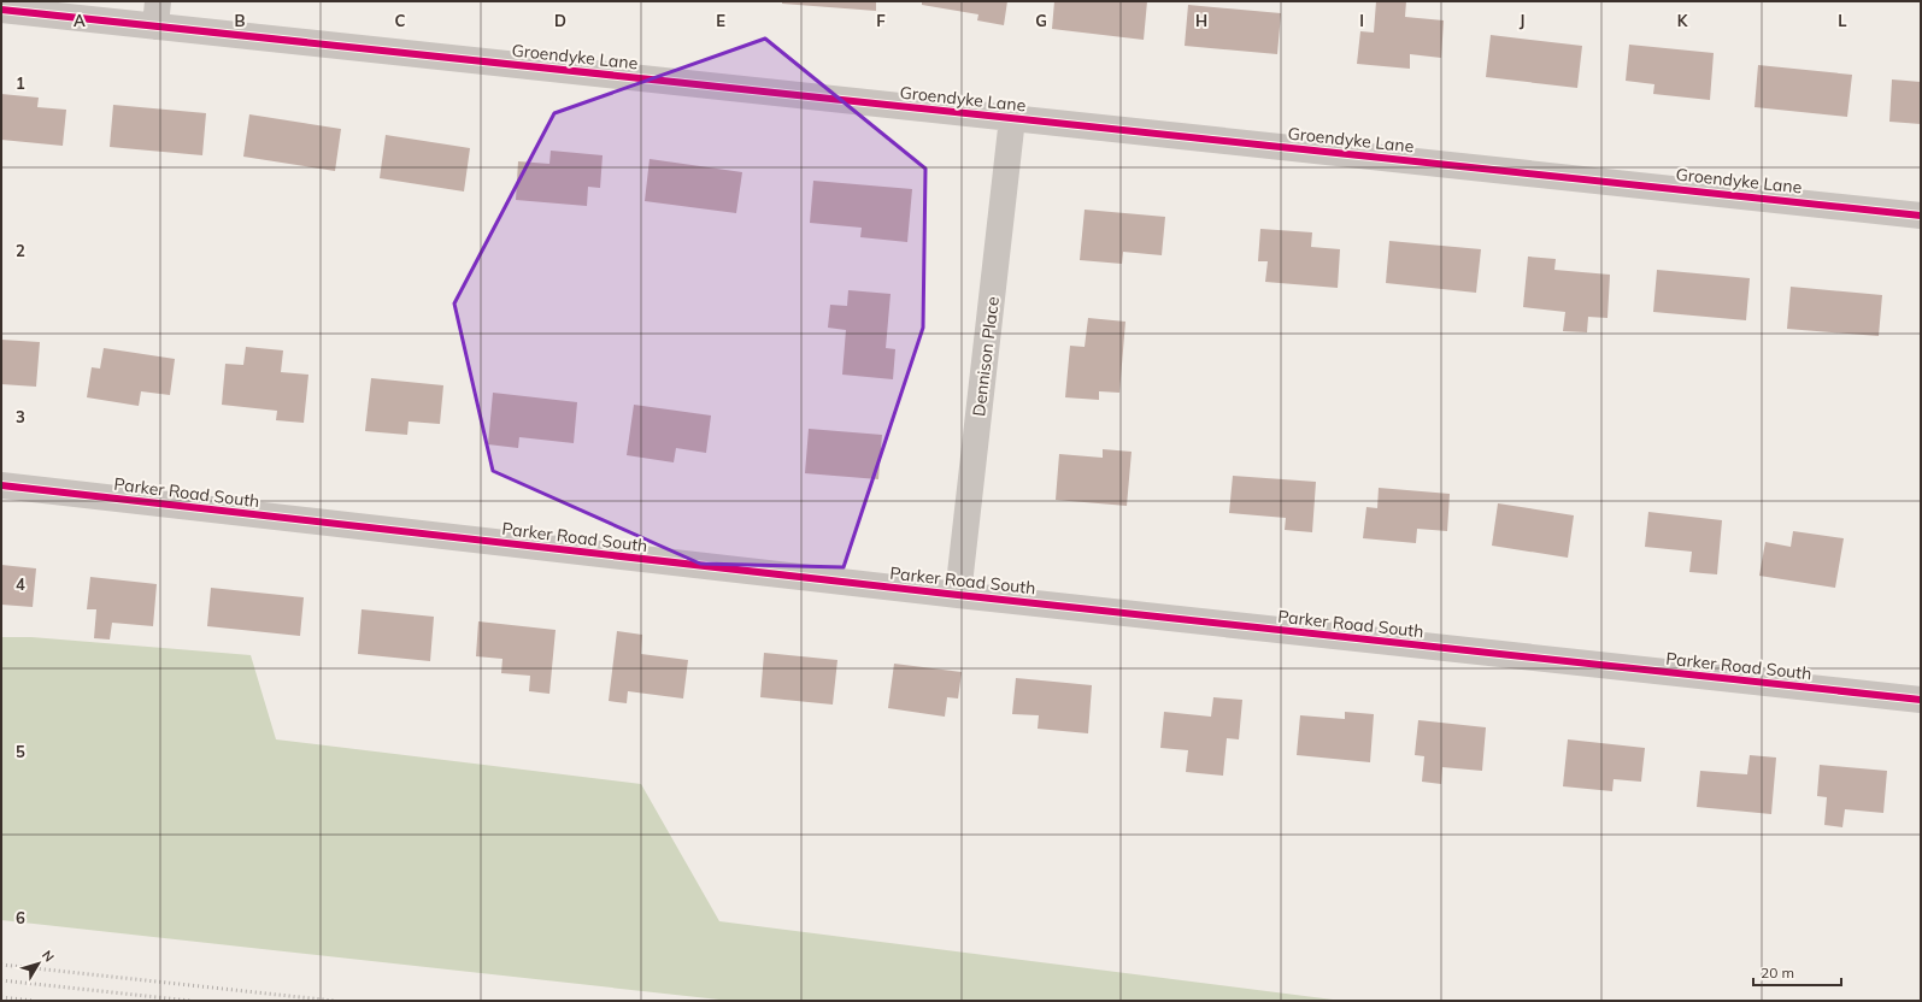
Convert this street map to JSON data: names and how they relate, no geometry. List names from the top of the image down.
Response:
{
  "streets": {
    "street": ["Groendyke Lane", "Dennison Place", "Parker Road South"]
  },
  "crossings": [
    ["Groendyke Lane", "Dennison Place"],
    ["Dennison Place", "Parker Road South"]
  ],
  "scale_bar": "20 m",
  "north": "top right",
  "grid": {
    "columns": [
      "A",
      "B",
      "C",
      "D",
      "E",
      "F",
      "G",
      "H",
      "I",
      "J",
      "K",
      "L"
    ],
    "rows": [
      "1",
      "2",
      "3",
      "4",
      "5",
      "6"
    ]
  }
}
